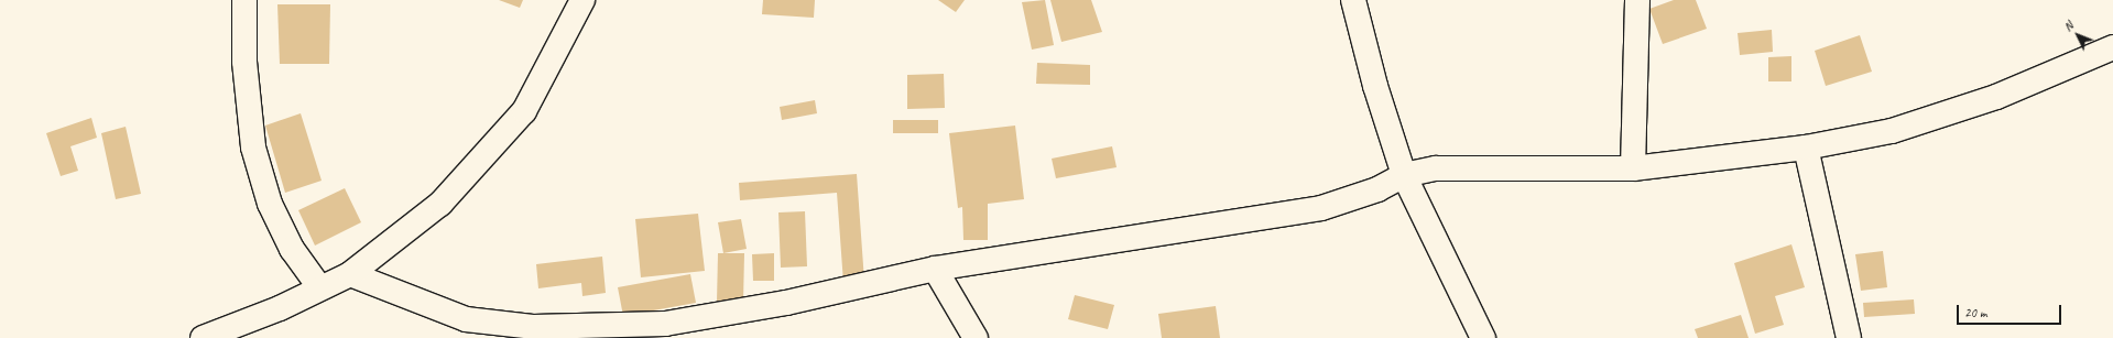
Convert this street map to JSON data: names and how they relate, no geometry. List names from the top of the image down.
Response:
{
  "scale_bar": "20 m",
  "north": "top left"
}
